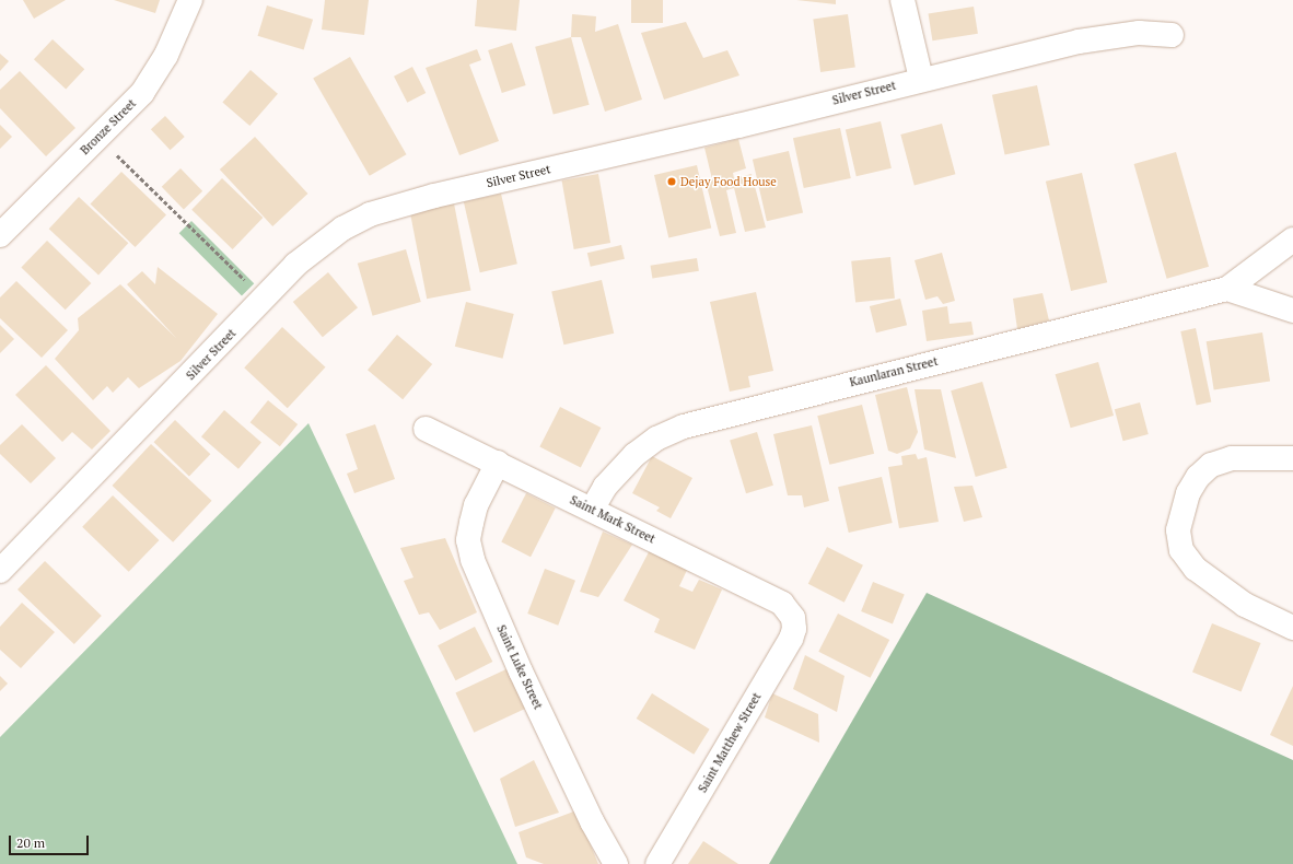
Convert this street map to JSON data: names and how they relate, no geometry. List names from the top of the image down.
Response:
{
  "streets": {
    "street": [
      "Silver Street",
      "Bronze Street",
      "Kaunlaran Street",
      "Saint Mark Street",
      "Saint Luke Street",
      "Saint Matthew Street"
    ]
  },
  "crossings": [
    ["Kaunlaran Street", "Saint Mark Street"],
    ["Saint Mark Street", "Saint Luke Street"],
    ["Saint Mark Street", "Saint Matthew Street"]
  ],
  "places": ["Dejay Food House"],
  "scale_bar": "20 m"
}
